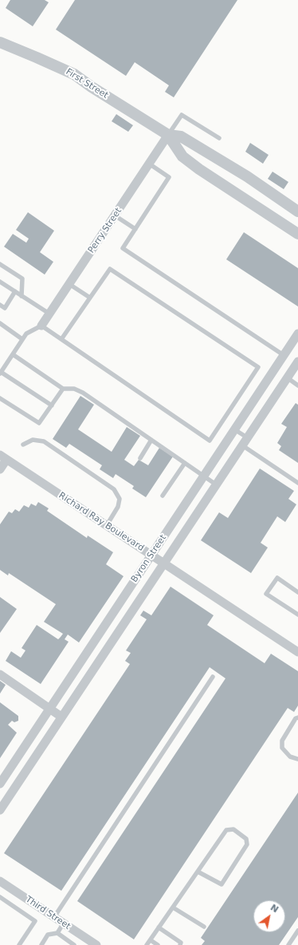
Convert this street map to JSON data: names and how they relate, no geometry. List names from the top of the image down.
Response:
{
  "streets": {
    "street": [
      "First Street",
      "Perry Street",
      "Richard Ray Boulevard",
      "Byron Street",
      "Third Street"
    ]
  },
  "crossings": [
    ["First Street", "Perry Street"],
    ["Richard Ray Boulevard", "Byron Street"]
  ],
  "north": "top right"
}
